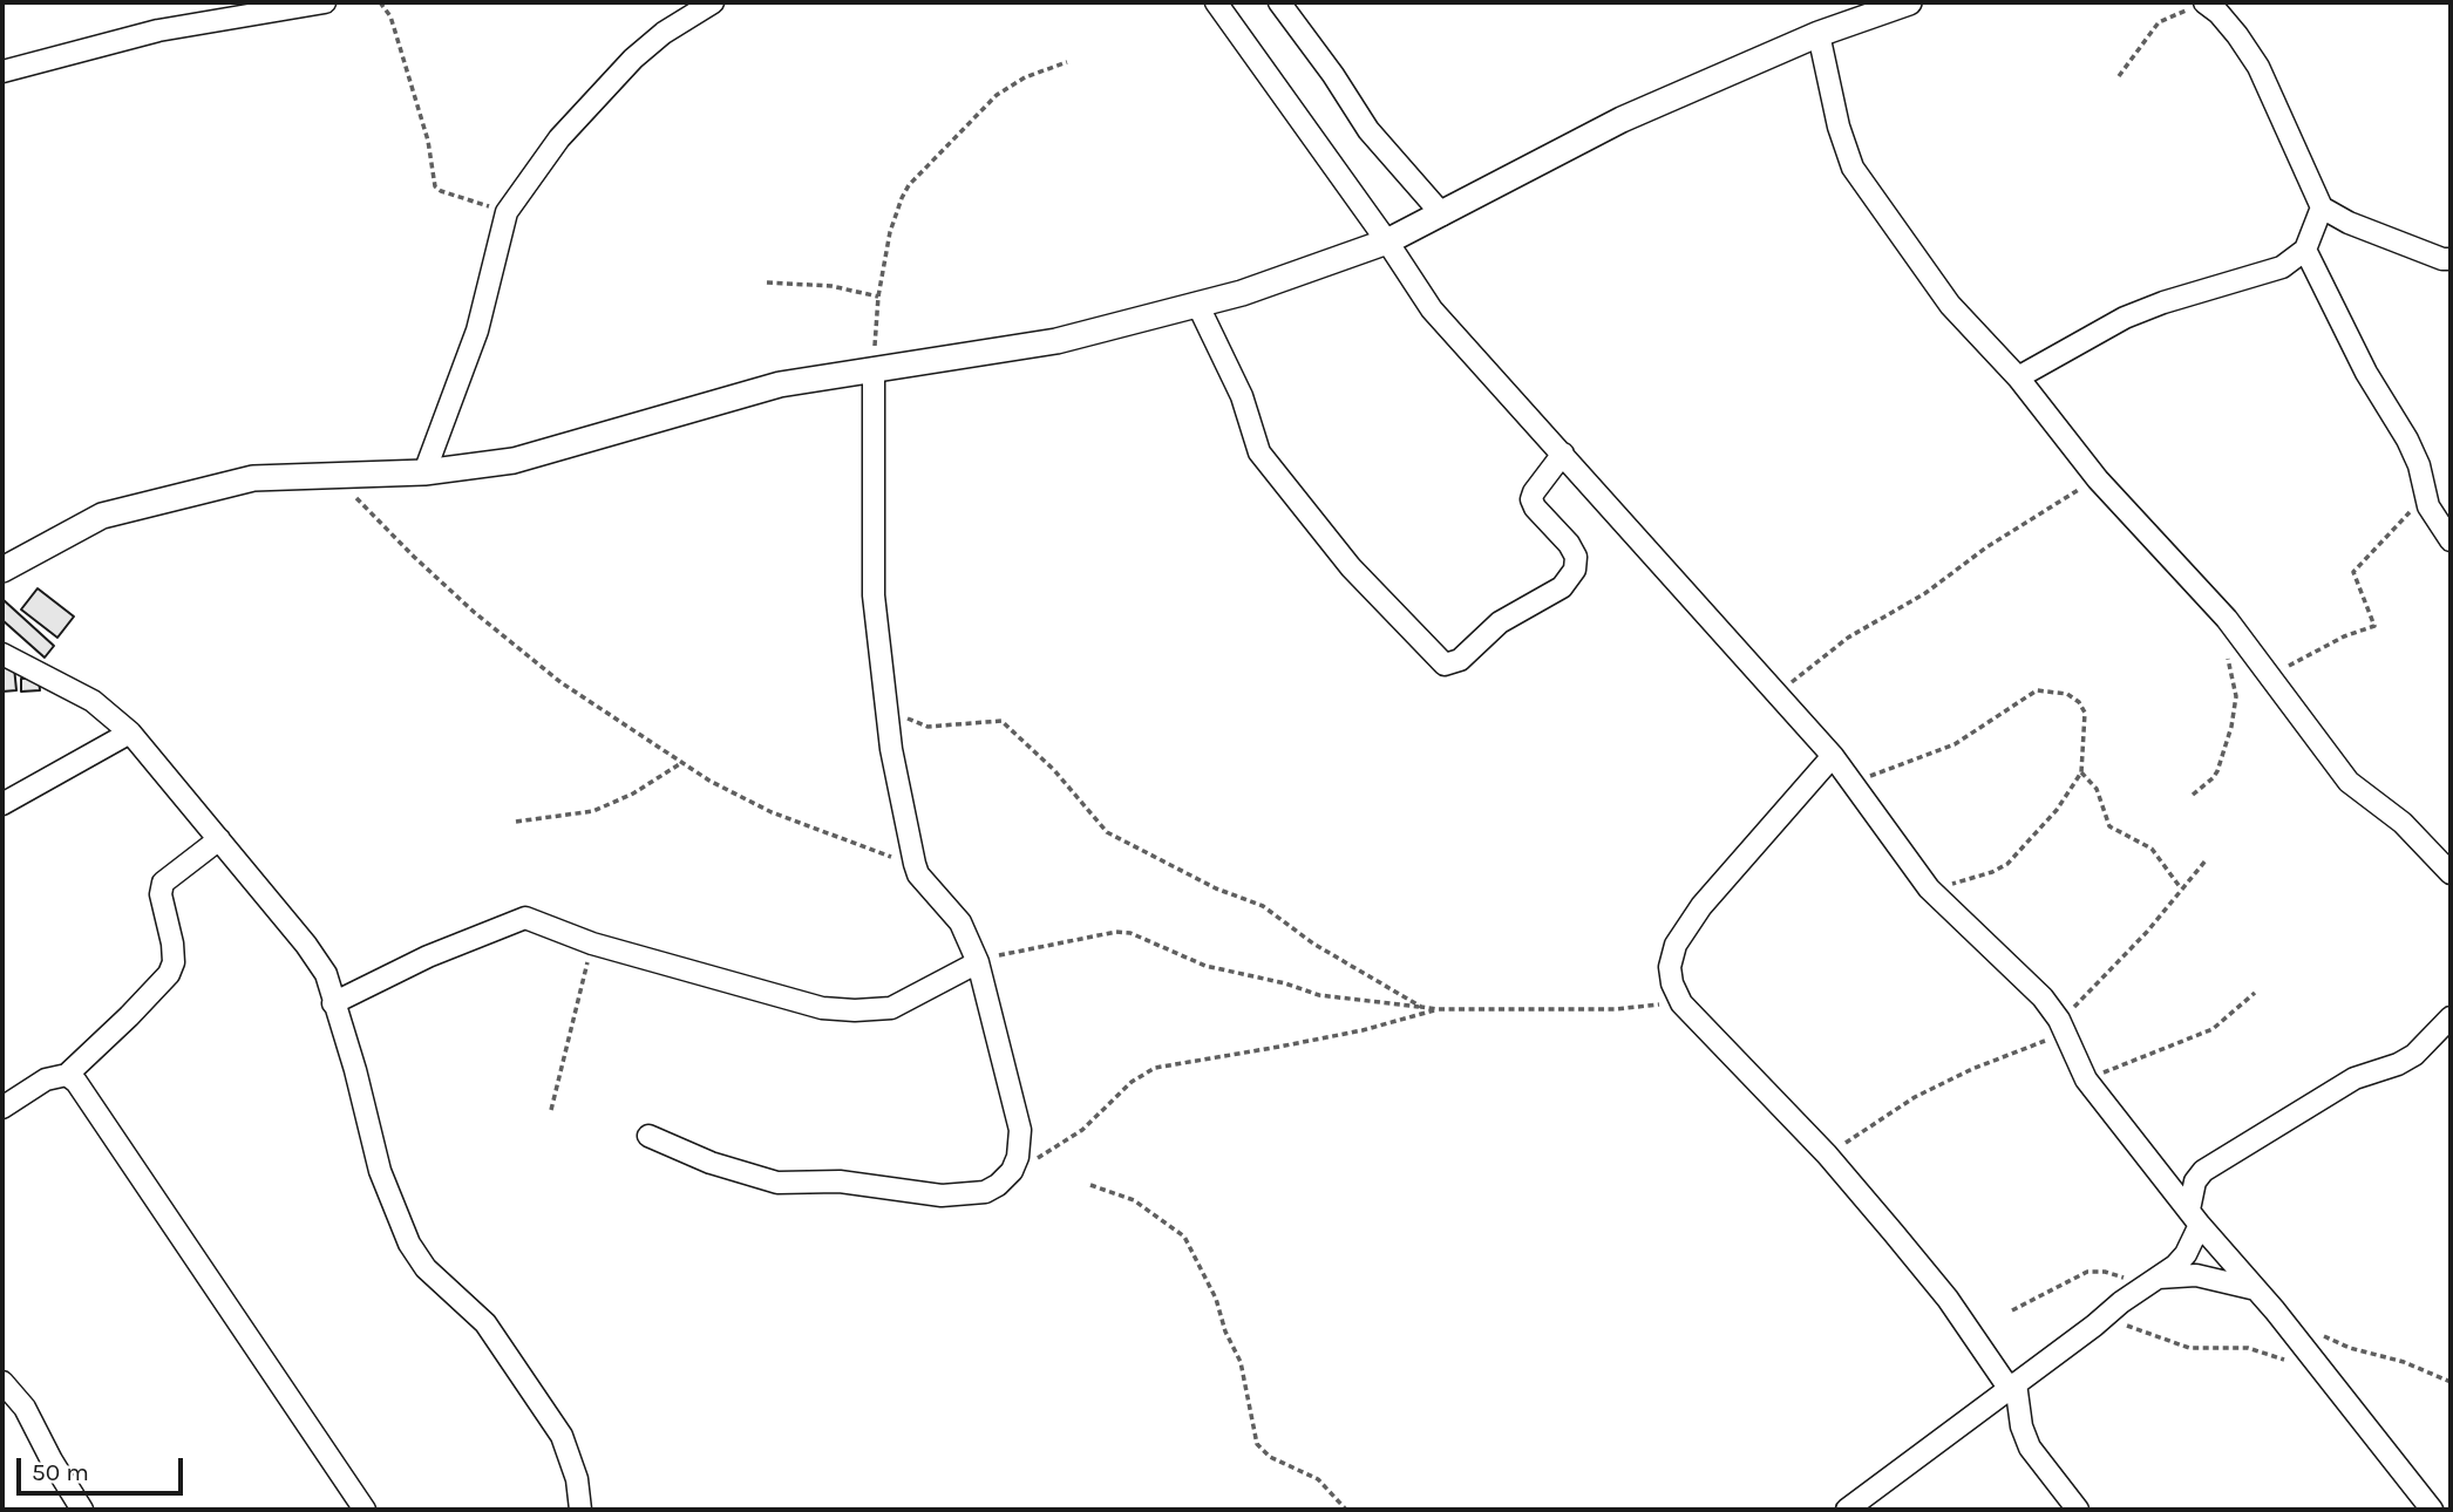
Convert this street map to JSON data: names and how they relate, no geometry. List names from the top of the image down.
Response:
{
  "scale_bar": "50 m"
}
